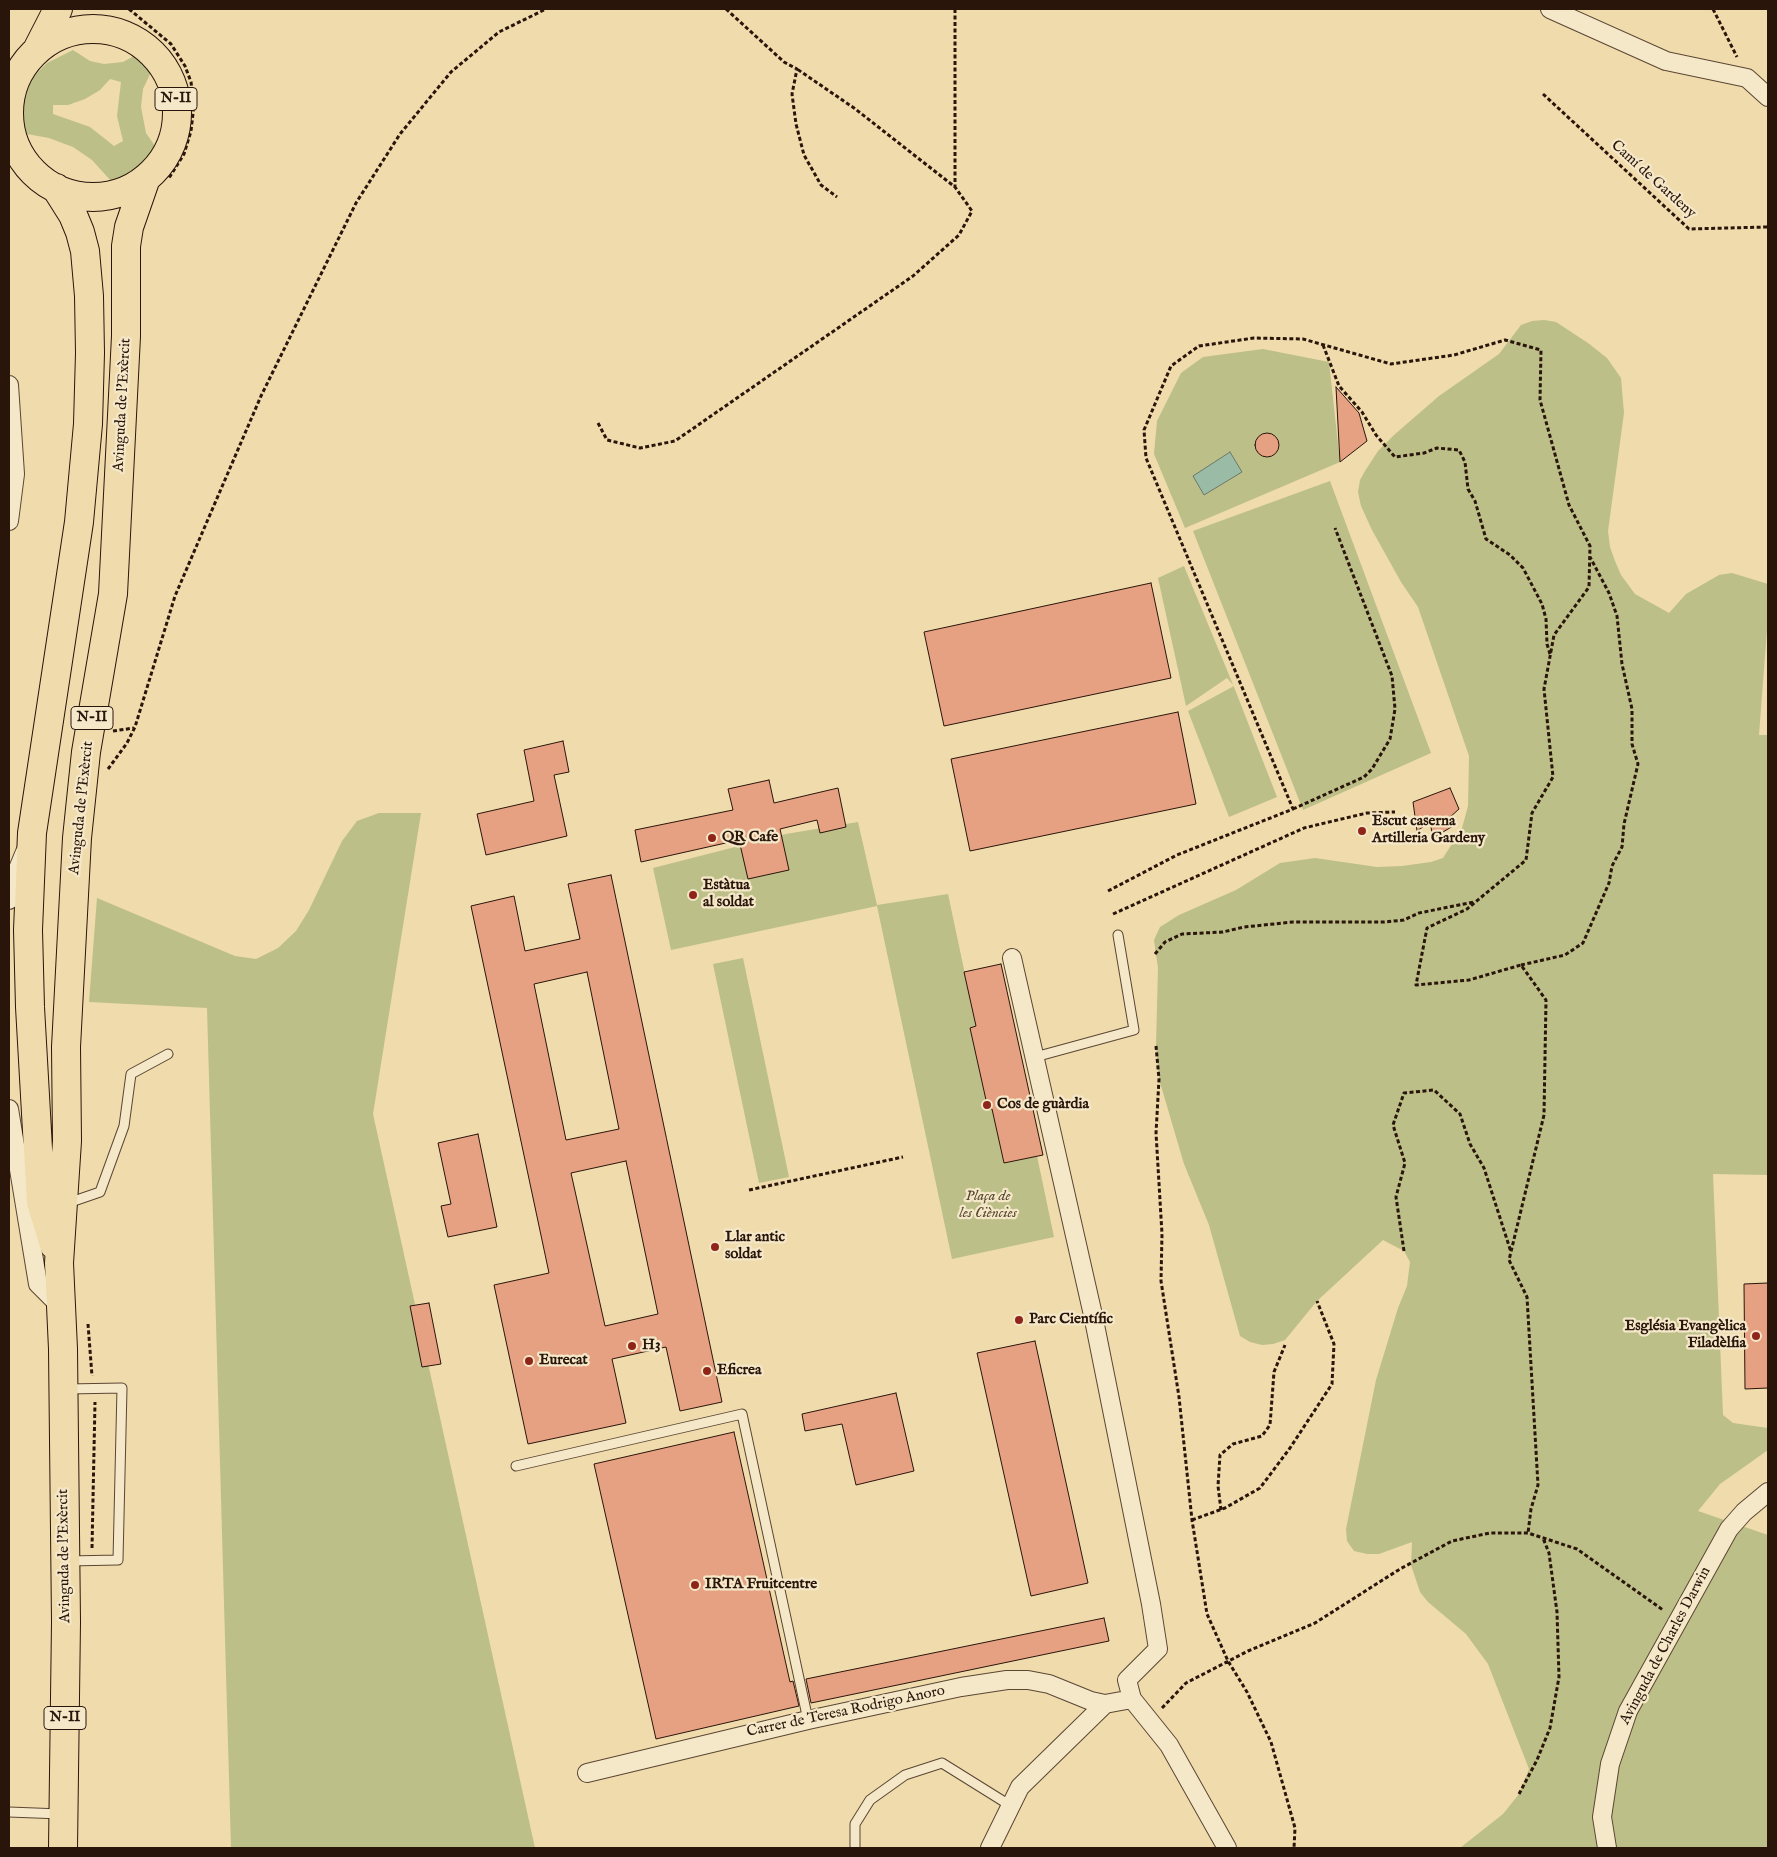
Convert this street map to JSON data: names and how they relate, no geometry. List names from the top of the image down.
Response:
{
  "streets": {
    "main road": ["N-II", "Avinguda de l'Exèrcit"],
    "street": ["Avinguda de Charles Darwin", "Carrer de Teresa Rodrigo Anoro"],
    "path": ["Camí de Gardeny"]
  },
  "crossings": [
    ["N-II", "Avinguda de l'Exèrcit"]
  ],
  "parks": ["Plaça de les Ciències"],
  "places": [
    "Escut caserna Artilleria Gardeny",
    "QR Cafe",
    "Estàtua al soldat",
    "Cos de guàrdia",
    "Llar antic soldat",
    "Parc Científic",
    "Església Evangèlica Filadèlfia",
    "H3",
    "Eurecat",
    "Eficrea",
    "IRTA Fruitcentre"
  ]
}
